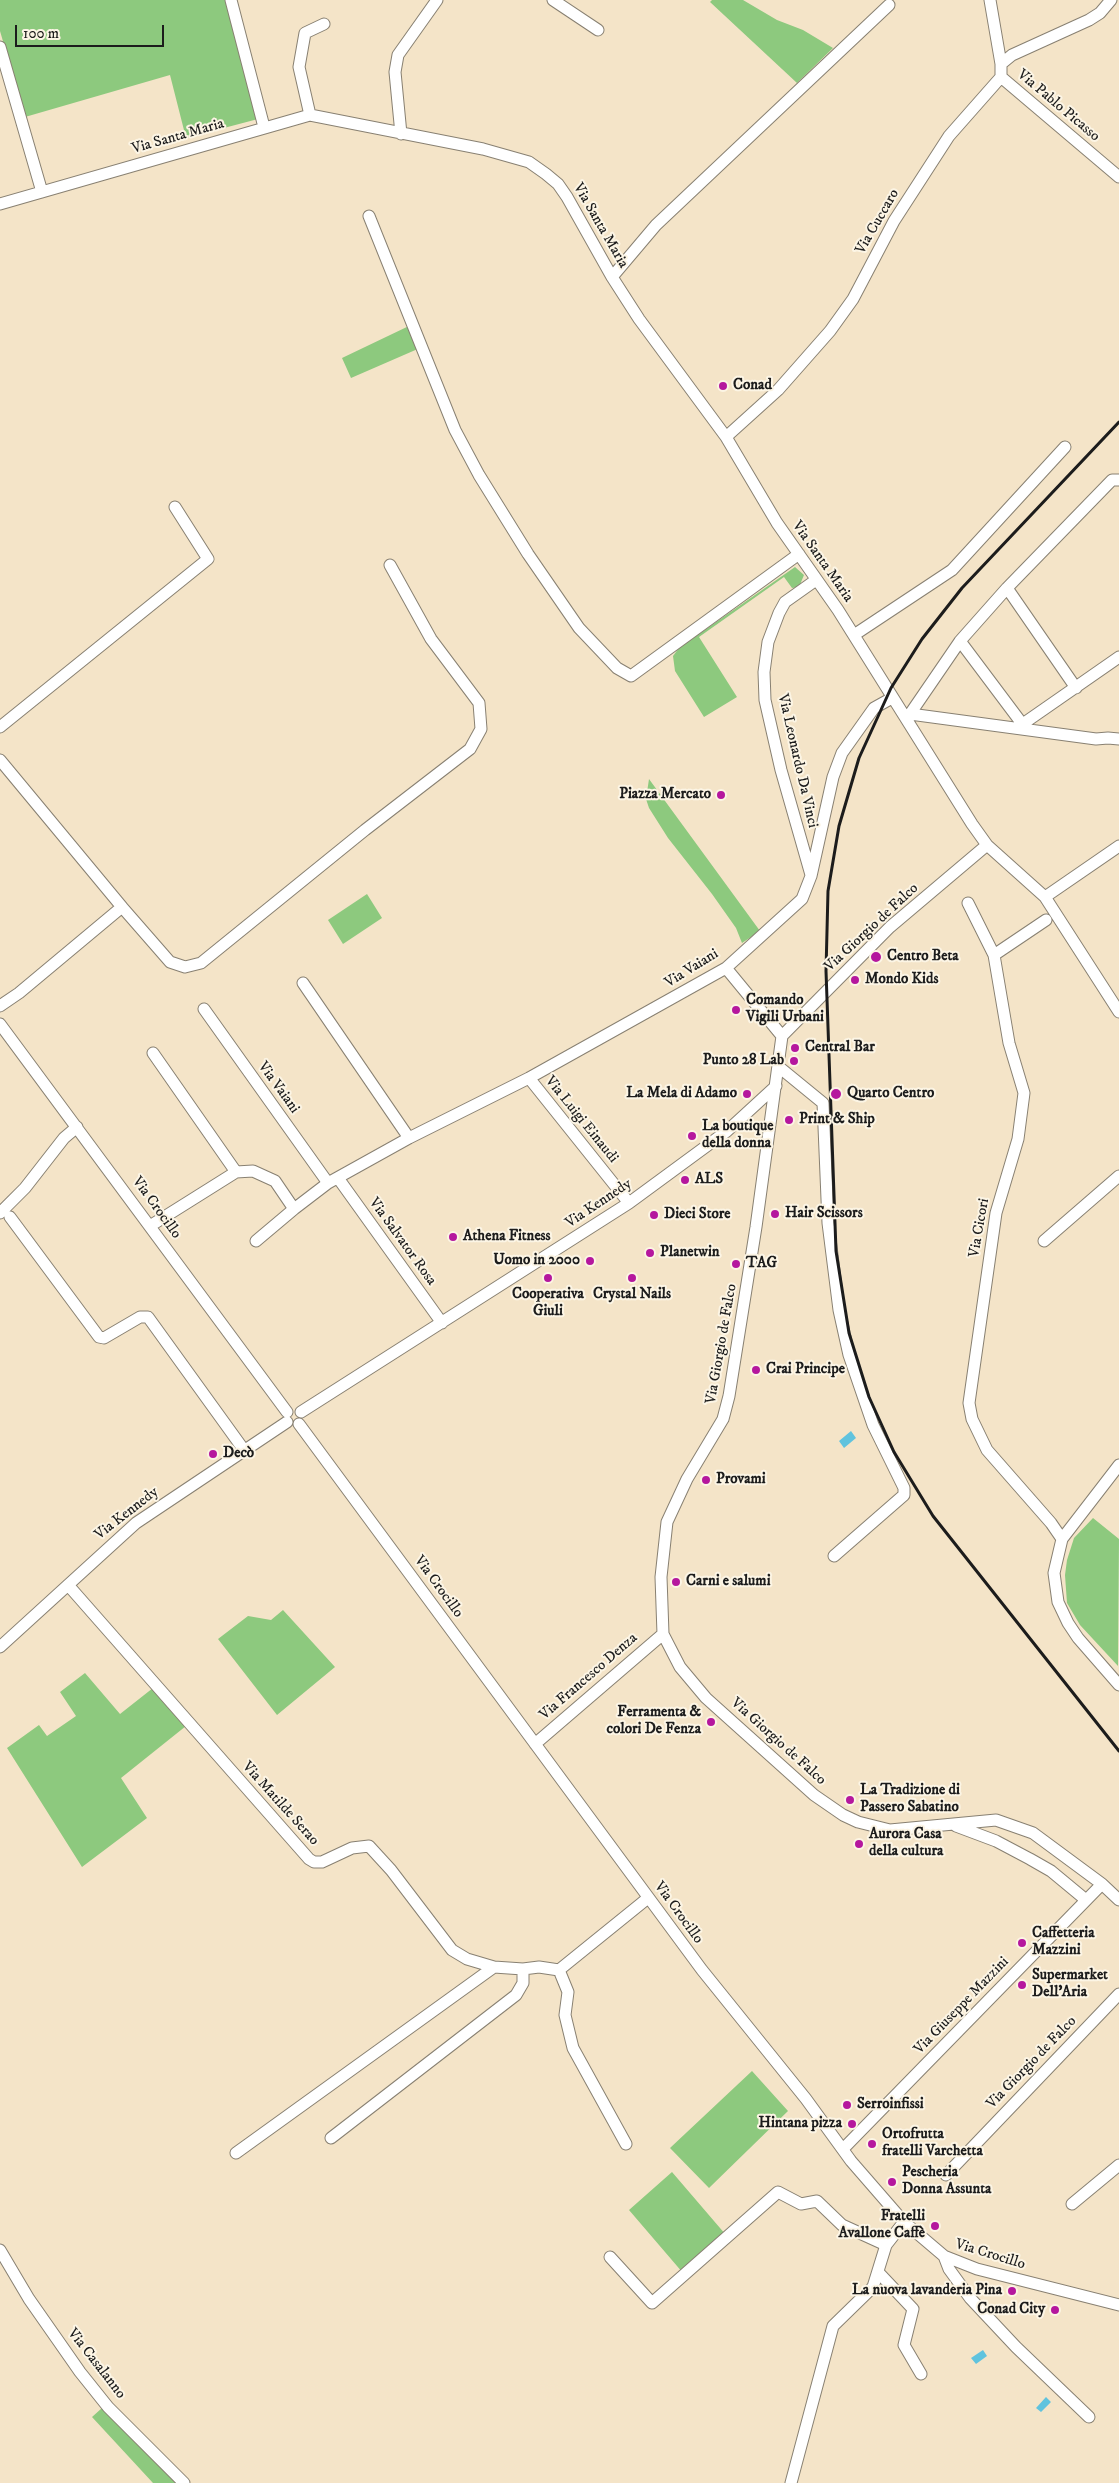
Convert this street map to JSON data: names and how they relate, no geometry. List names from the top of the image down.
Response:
{
  "streets": {
    "street": [
      "Via Pablo Picasso",
      "Via Santa Maria",
      "Via Cuccaro",
      "Via Leonardo Da Vinci",
      "Via Giorgio de Falco",
      "Via Vaiani",
      "Via Luigi Einaudi",
      "Via Kennedy",
      "Via Crocillo",
      "Via Cicori",
      "Via Salvator Rosa",
      "Via Francesco Denza",
      "Via Matilde Serao",
      "Via Giuseppe Mazzini",
      "Via Casalanno"
    ]
  },
  "crossings": [
    ["Via Pablo Picasso", "Via Cuccaro"],
    ["Via Santa Maria", "Via Cuccaro"],
    ["Via Santa Maria", "Via Leonardo Da Vinci"],
    ["Via Santa Maria", "Via Giorgio de Falco"],
    ["Via Santa Maria", "Via Vaiani"],
    ["Via Leonardo Da Vinci", "Via Vaiani"],
    ["Via Giorgio de Falco", "Via Kennedy"],
    ["Via Giorgio de Falco", "Via Francesco Denza"],
    ["Via Giorgio de Falco", "Via Giuseppe Mazzini"],
    ["Via Vaiani", "Via Luigi Einaudi"],
    ["Via Vaiani", "Via Salvator Rosa"],
    ["Via Luigi Einaudi", "Via Kennedy"],
    ["Via Kennedy", "Via Crocillo"],
    ["Via Kennedy", "Via Salvator Rosa"],
    ["Via Kennedy", "Via Matilde Serao"],
    ["Via Crocillo", "Via Francesco Denza"],
    ["Via Crocillo", "Via Giuseppe Mazzini"]
  ],
  "places": [
    "Conad",
    "Piazza Mercato",
    "Centro Beta",
    "Mondo Kids",
    "Comando Vigili Urbani",
    "Central Bar",
    "Punto 28 Lab",
    "La Mela di Adamo",
    "Quarto Centro",
    "Print & Ship",
    "La boutique della donna",
    "ALS",
    "Hair Scissors",
    "Dieci Store",
    "Athena Fitness",
    "Planetwin",
    "Uomo in 2000",
    "TAG",
    "Cooperativa Giuli",
    "Crystal Nails",
    "Crai Principe",
    "Decò",
    "Provami",
    "Carni e salumi",
    "Ferramenta & colori De Fenza",
    "La Tradizione di Passero Sabatino",
    "Aurora Casa della cultura",
    "Caffetteria Mazzini",
    "Supermarket Dell'Aria",
    "Serroinfissi",
    "Hintana pizza",
    "Ortofrutta fratelli Varchetta",
    "Pescheria Donna Assunta",
    "Fratelli Avallone Caffè",
    "La nuova lavanderia Pina",
    "Conad City"
  ],
  "scale_bar": "100 m"
}
